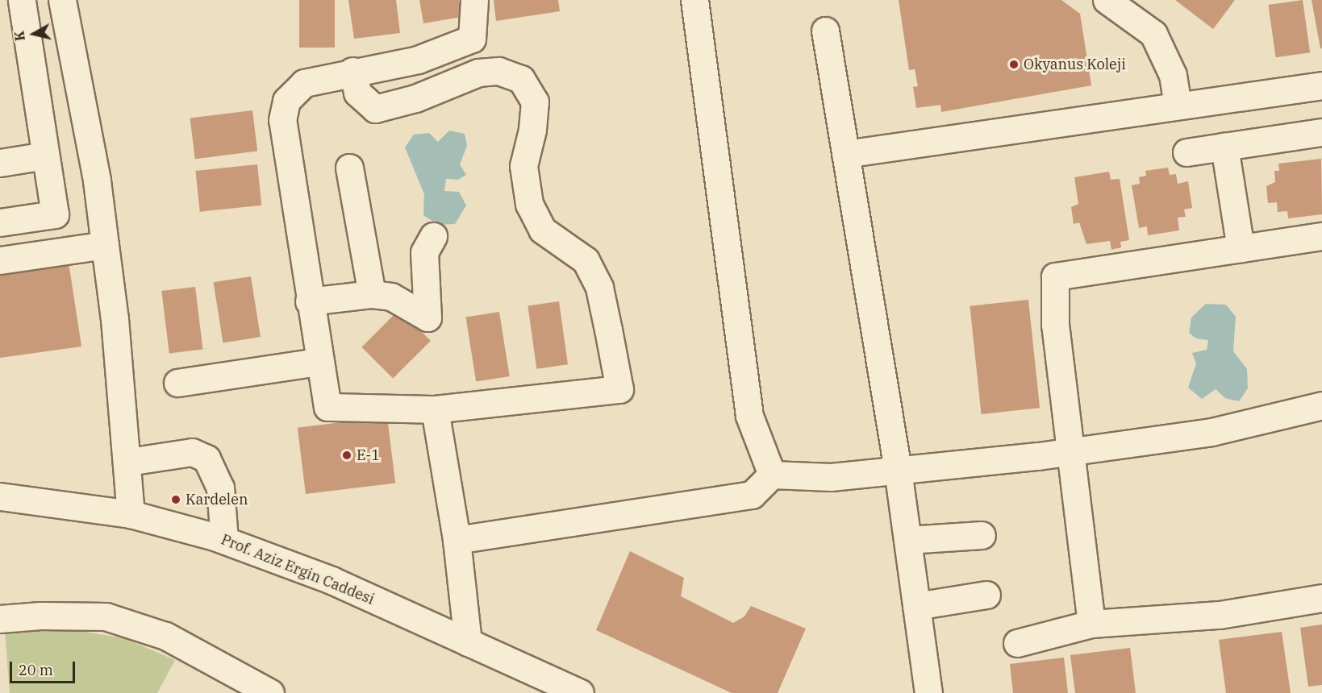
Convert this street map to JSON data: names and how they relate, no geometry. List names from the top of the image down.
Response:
{
  "streets": {
    "street": ["Prof. Aziz Ergin Caddesi"]
  },
  "places": ["Okyanus Koleji", "E-1", "Kardelen"],
  "scale_bar": "20 m",
  "north": "left"
}
